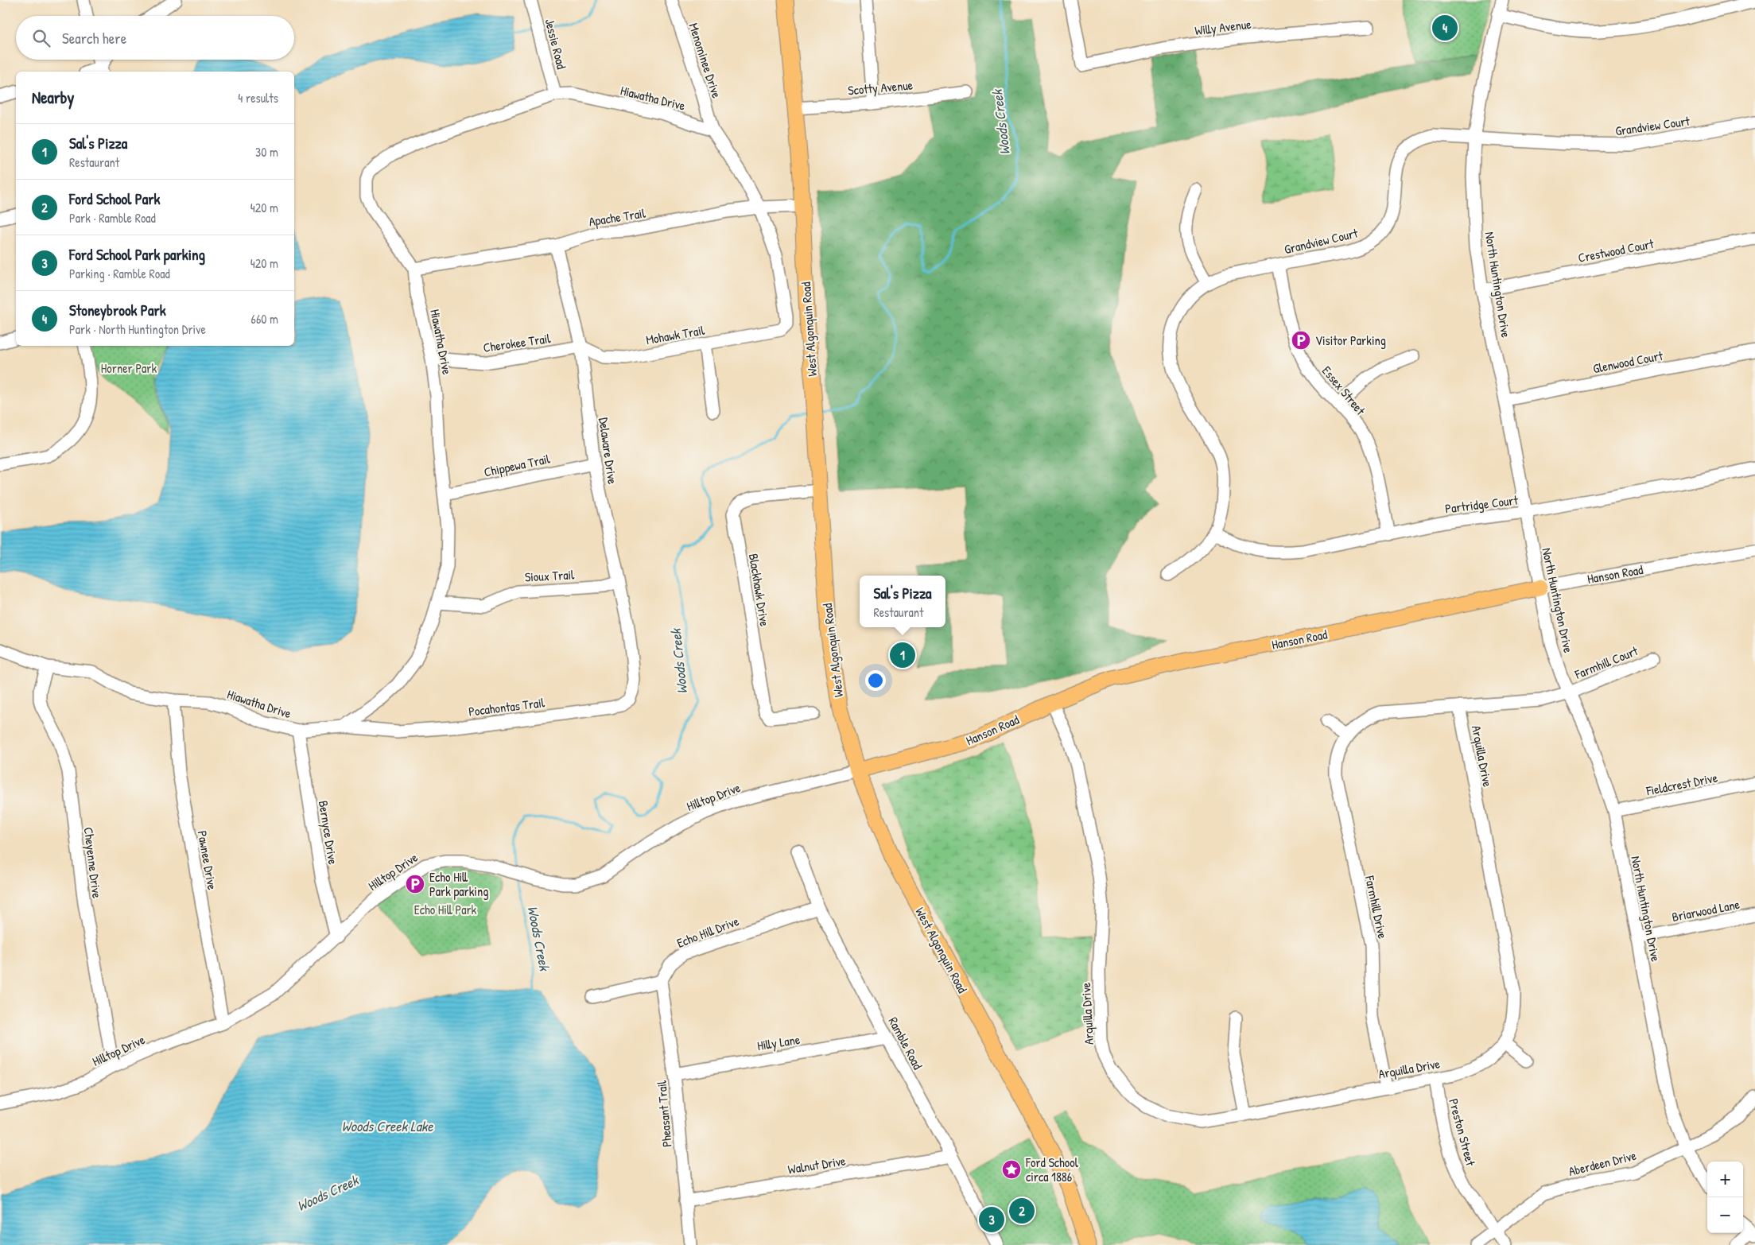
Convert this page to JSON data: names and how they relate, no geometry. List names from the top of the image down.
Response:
{
  "streets": {
    "main road": ["West Algonquin Road", "Hanson Road"],
    "street": [
      "Willy Avenue",
      "Jessie Road",
      "Menominee Drive",
      "Scotty Avenue",
      "Hiawatha Drive",
      "Grandview Court",
      "Apache Trail",
      "Crestwood Court",
      "North Huntington Drive",
      "Mohawk Trail",
      "Cherokee Trail",
      "Glenwood Court",
      "Essex Street",
      "Delaware Drive",
      "Chippewa Trail",
      "Partridge Court",
      "Sioux Trail",
      "Blackhawk Drive",
      "Farmhill Court",
      "Pocahontas Trail",
      "Arquilla Drive",
      "Fieldcrest Drive",
      "Hilltop Drive",
      "Bernyce Drive",
      "Pawnee Drive",
      "Cheyenne Drive",
      "Farmhill Drive",
      "Briarwood Lane",
      "Echo Hill Drive",
      "Hilly Lane",
      "Ramble Road",
      "Pheasant Trail",
      "Preston Street",
      "Aberdeen Drive",
      "Walnut Drive"
    ]
  },
  "crossings": [
    ["Jessie Road", "Hiawatha Drive"],
    ["Menominee Drive", "Hiawatha Drive"],
    ["Scotty Avenue", "West Algonquin Road"],
    ["Hiawatha Drive", "Apache Trail"],
    ["Hiawatha Drive", "Cherokee Trail"],
    ["Hiawatha Drive", "Chippewa Trail"],
    ["Hiawatha Drive", "Sioux Trail"],
    ["Hiawatha Drive", "Pocahontas Trail"],
    ["Hiawatha Drive", "Bernyce Drive"],
    ["Hiawatha Drive", "Pawnee Drive"],
    ["Hiawatha Drive", "Cheyenne Drive"],
    ["Grandview Court", "North Huntington Drive"],
    ["Grandview Court", "Essex Street"],
    ["Grandview Court", "Partridge Court"],
    ["Apache Trail", "West Algonquin Road"],
    ["Apache Trail", "Mohawk Trail"],
    ["Apache Trail", "Delaware Drive"],
    ["Crestwood Court", "North Huntington Drive"],
    ["North Huntington Drive", "Glenwood Court"],
    ["North Huntington Drive", "Partridge Court"],
    ["North Huntington Drive", "Hanson Road"],
    ["North Huntington Drive", "Farmhill Court"],
    ["North Huntington Drive", "Fieldcrest Drive"],
    ["North Huntington Drive", "Farmhill Drive"],
    ["North Huntington Drive", "Briarwood Lane"],
    ["North Huntington Drive", "Aberdeen Drive"],
    ["West Algonquin Road", "Hanson Road"],
    ["West Algonquin Road", "Blackhawk Drive"],
    ["West Algonquin Road", "Hilltop Drive"],
    ["Mohawk Trail", "Cherokee Trail"],
    ["Mohawk Trail", "Delaware Drive"],
    ["Cherokee Trail", "Delaware Drive"],
    ["Essex Street", "Partridge Court"],
    ["Delaware Drive", "Chippewa Trail"],
    ["Delaware Drive", "Sioux Trail"],
    ["Delaware Drive", "Pocahontas Trail"],
    ["Hanson Road", "Arquilla Drive"],
    ["Hanson Road", "Hilltop Drive"],
    ["Farmhill Court", "Farmhill Drive"],
    ["Arquilla Drive", "Farmhill Drive"],
    ["Arquilla Drive", "Preston Street"],
    ["Hilltop Drive", "Bernyce Drive"],
    ["Hilltop Drive", "Pawnee Drive"],
    ["Hilltop Drive", "Cheyenne Drive"],
    ["Echo Hill Drive", "Ramble Road"],
    ["Echo Hill Drive", "Pheasant Trail"],
    ["Hilly Lane", "Ramble Road"],
    ["Hilly Lane", "Pheasant Trail"],
    ["Ramble Road", "Walnut Drive"],
    ["Pheasant Trail", "Walnut Drive"],
    ["Preston Street", "Aberdeen Drive"]
  ],
  "water": ["Woods Creek", "Woods Creek Lake"],
  "parks": ["Horner Park", "Echo Hill Park"],
  "places": {
    "parking": ["Visitor Parking", "Echo Hill Park parking"],
    "place": ["Ford School circa 1886"]
  },
  "page": {
    "pins": [
      "4",
      "1",
      "2",
      "3"
    ],
    "search": "Search here",
    "heading": ["Nearby", "4 results"],
    "list": [
      {
        "mark": "1",
        "name": "Sal's Pizza",
        "note": "Restaurant",
        "value": "30 m"
      },
      {
        "mark": "2",
        "name": "Ford School Park",
        "note": "Park · Ramble Road",
        "value": "420 m"
      },
      {
        "mark": "3",
        "name": "Ford School Park parking",
        "note": "Parking · Ramble Road",
        "value": "420 m"
      },
      {
        "mark": "4",
        "name": "Stoneybrook Park",
        "note": "Park · North Huntington Drive",
        "value": "660 m"
      }
    ],
    "popup": ["Sal's Pizza", "Restaurant"],
    "map_buttons": ["+", "−"]
  }
}
